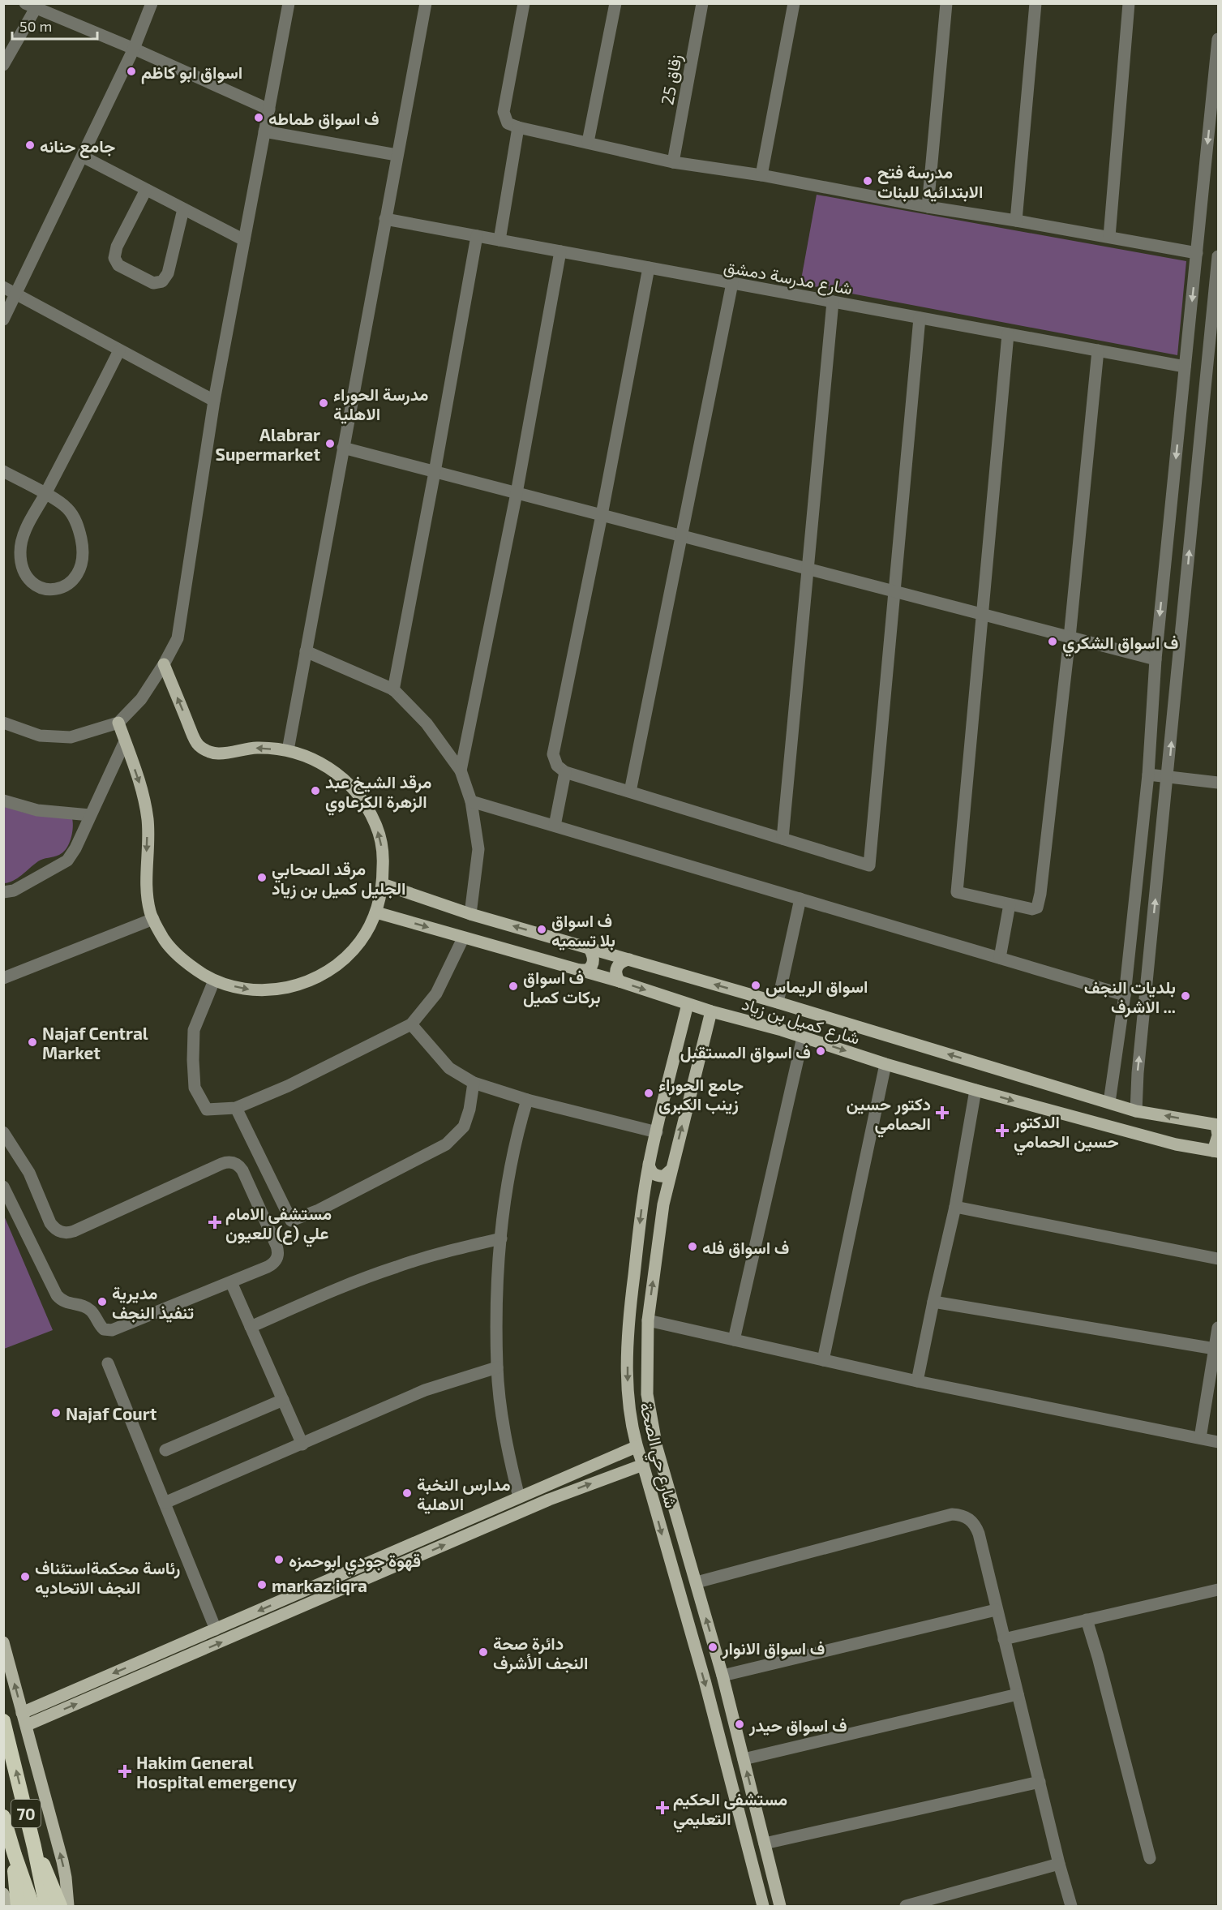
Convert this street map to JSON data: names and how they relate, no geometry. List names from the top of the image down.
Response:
{
  "streets": {
    "highway": ["70"],
    "main road": ["شارع كميل بن زياد", "شارع حي الصحة"],
    "street": ["زقاق 25", "شارع مدرسة دمشق"]
  },
  "crossings": [
    ["شارع كميل بن زياد", "شارع حي الصحة"]
  ],
  "places": {
    "other": [
      "اسواق ابو كاظم",
      "ف اسواق طماطه",
      "جامع حنانه",
      "مدرسة فتح الابتدائيه للبنات",
      "مدرسة الحوراء الاهلية",
      "Alabrar Supermarket",
      "ف اسواق الشكري",
      "مرقد الشيخ عبد الزهرة الكرعاوي",
      "مرقد الصحابي الجليل كميل بن زياد",
      "ف اسواق بلا تسميه",
      "اسواق الريماس",
      "ف اسواق بركات كميل",
      "بلديات النجف الاشرف ...",
      "Najaf Central Market",
      "ف اسواق المستقبل",
      "جامع الحوراء زينب الكبرى",
      "ف اسواق فله",
      "مديرية تنفيذ النجف",
      "Najaf Court",
      "مدارس النخبة الاهلية",
      "قهوة جودي ابوحمزه",
      "رئاسة محكمةاستئناف النجف الاتحاديه",
      "markaz iqra",
      "ف اسواق الانوار",
      "دائرة صحة النجف الأشرف",
      "ف اسواق حيدر"
    ],
    "health": [
      "دكتور حسين الحمامي",
      "الدكتور حسين الحمامي",
      "مستشفى الامام علي (ع) للعيون",
      "Hakim General Hospital emergency",
      "مستشفى الحكيم التعليمي"
    ]
  },
  "scale_bar": "50 m"
}
